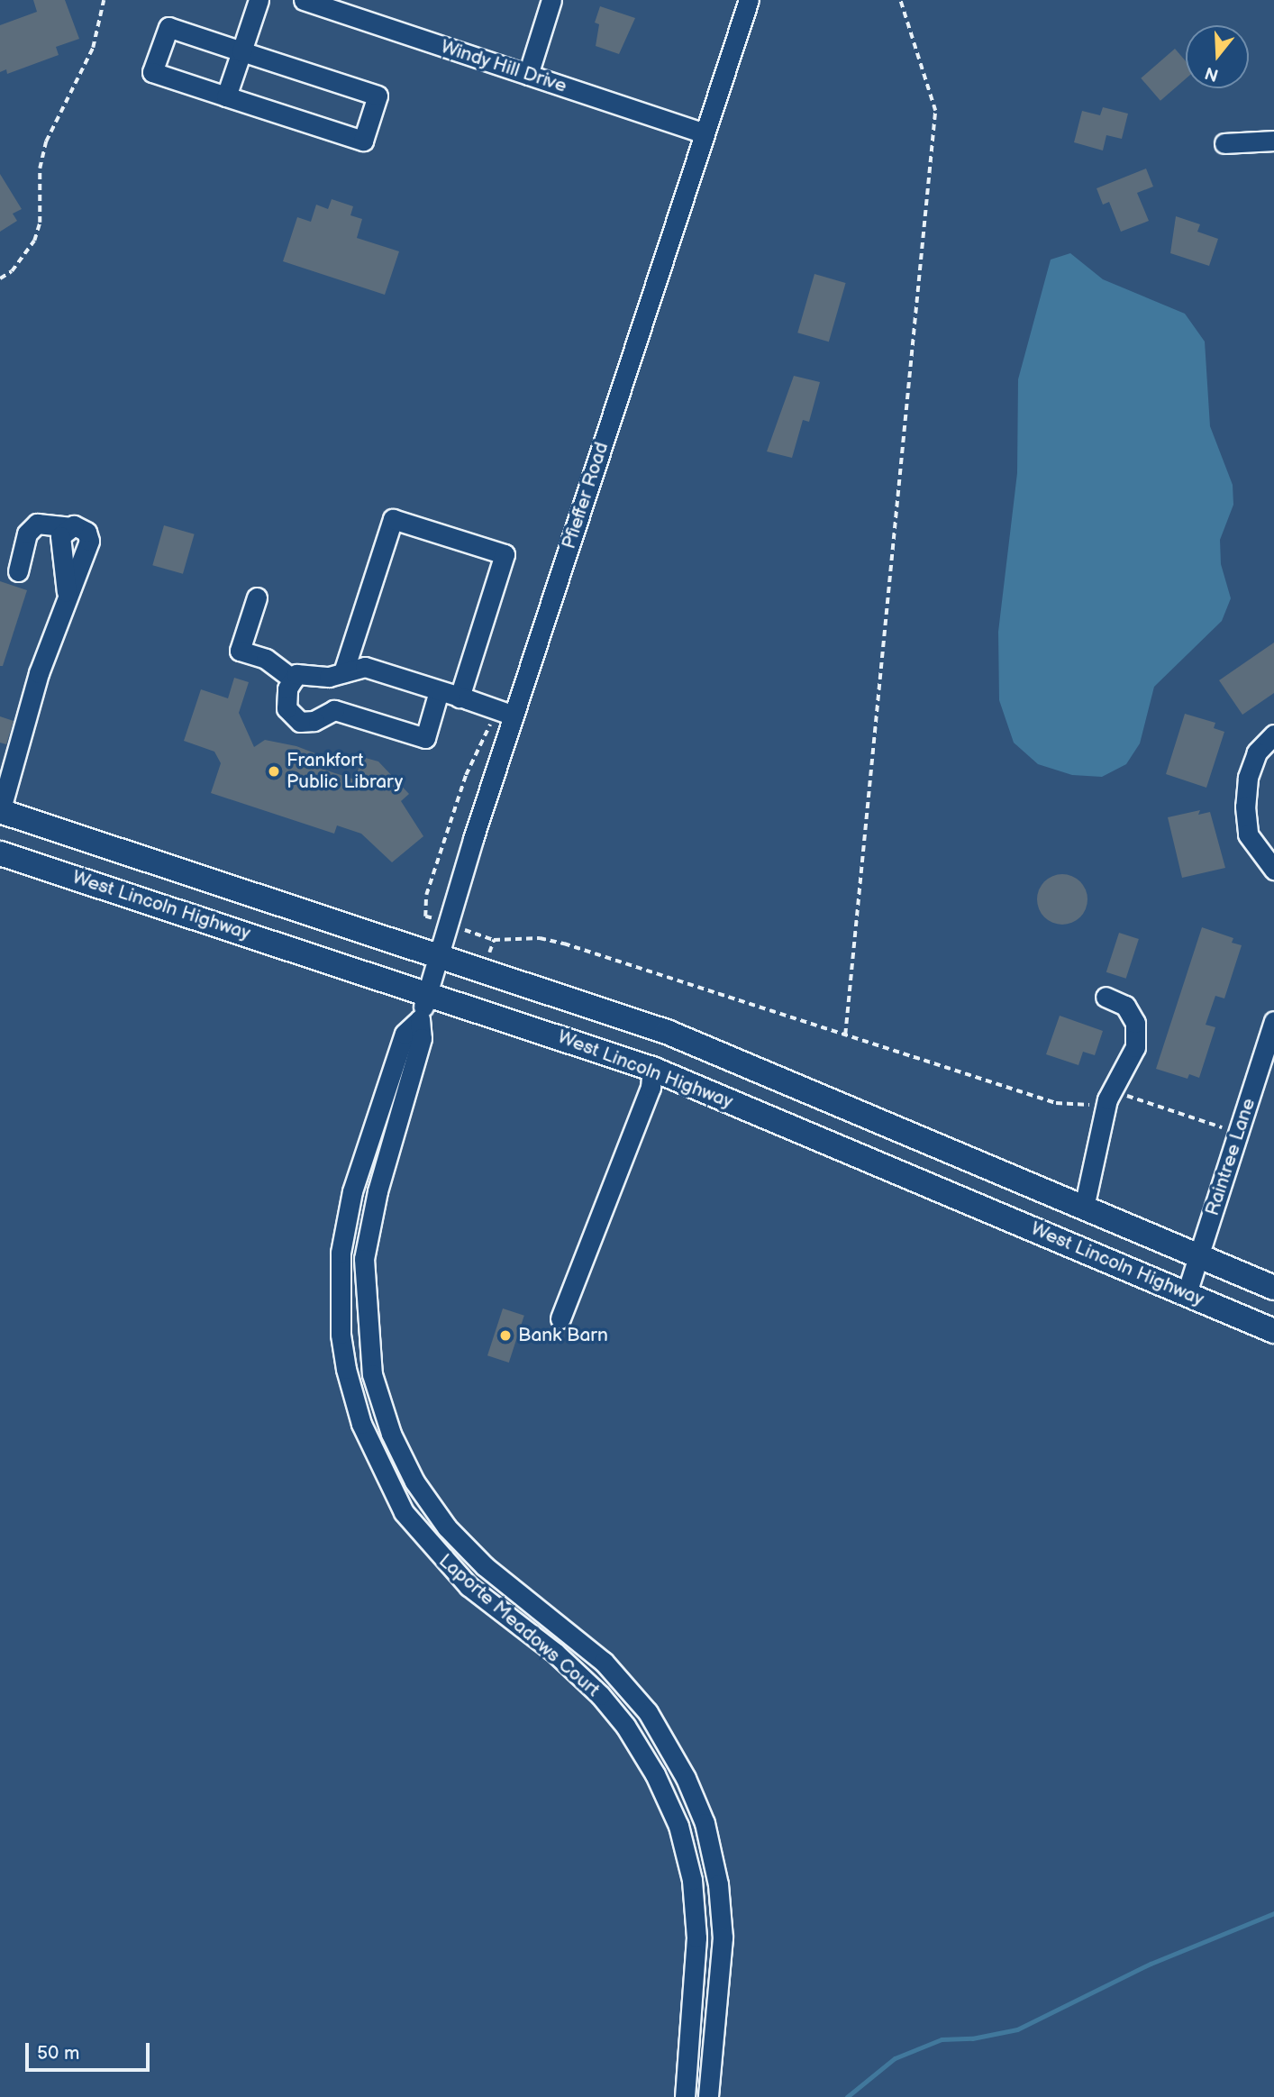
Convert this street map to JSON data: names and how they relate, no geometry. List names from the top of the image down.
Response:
{
  "streets": {
    "main road": ["West Lincoln Highway"],
    "street": [
      "Windy Hill Drive",
      "Pfieffer Road",
      "Raintree Lane",
      "Laporte Meadows Court"
    ]
  },
  "crossings": [
    ["Windy Hill Drive", "Pfieffer Road"],
    ["Pfieffer Road", "West Lincoln Highway"],
    ["Pfieffer Road", "Laporte Meadows Court"],
    ["West Lincoln Highway", "Raintree Lane"],
    ["West Lincoln Highway", "Laporte Meadows Court"]
  ],
  "places": ["Frankfort Public Library", "Bank Barn"],
  "scale_bar": "50 m",
  "north": "bottom"
}
